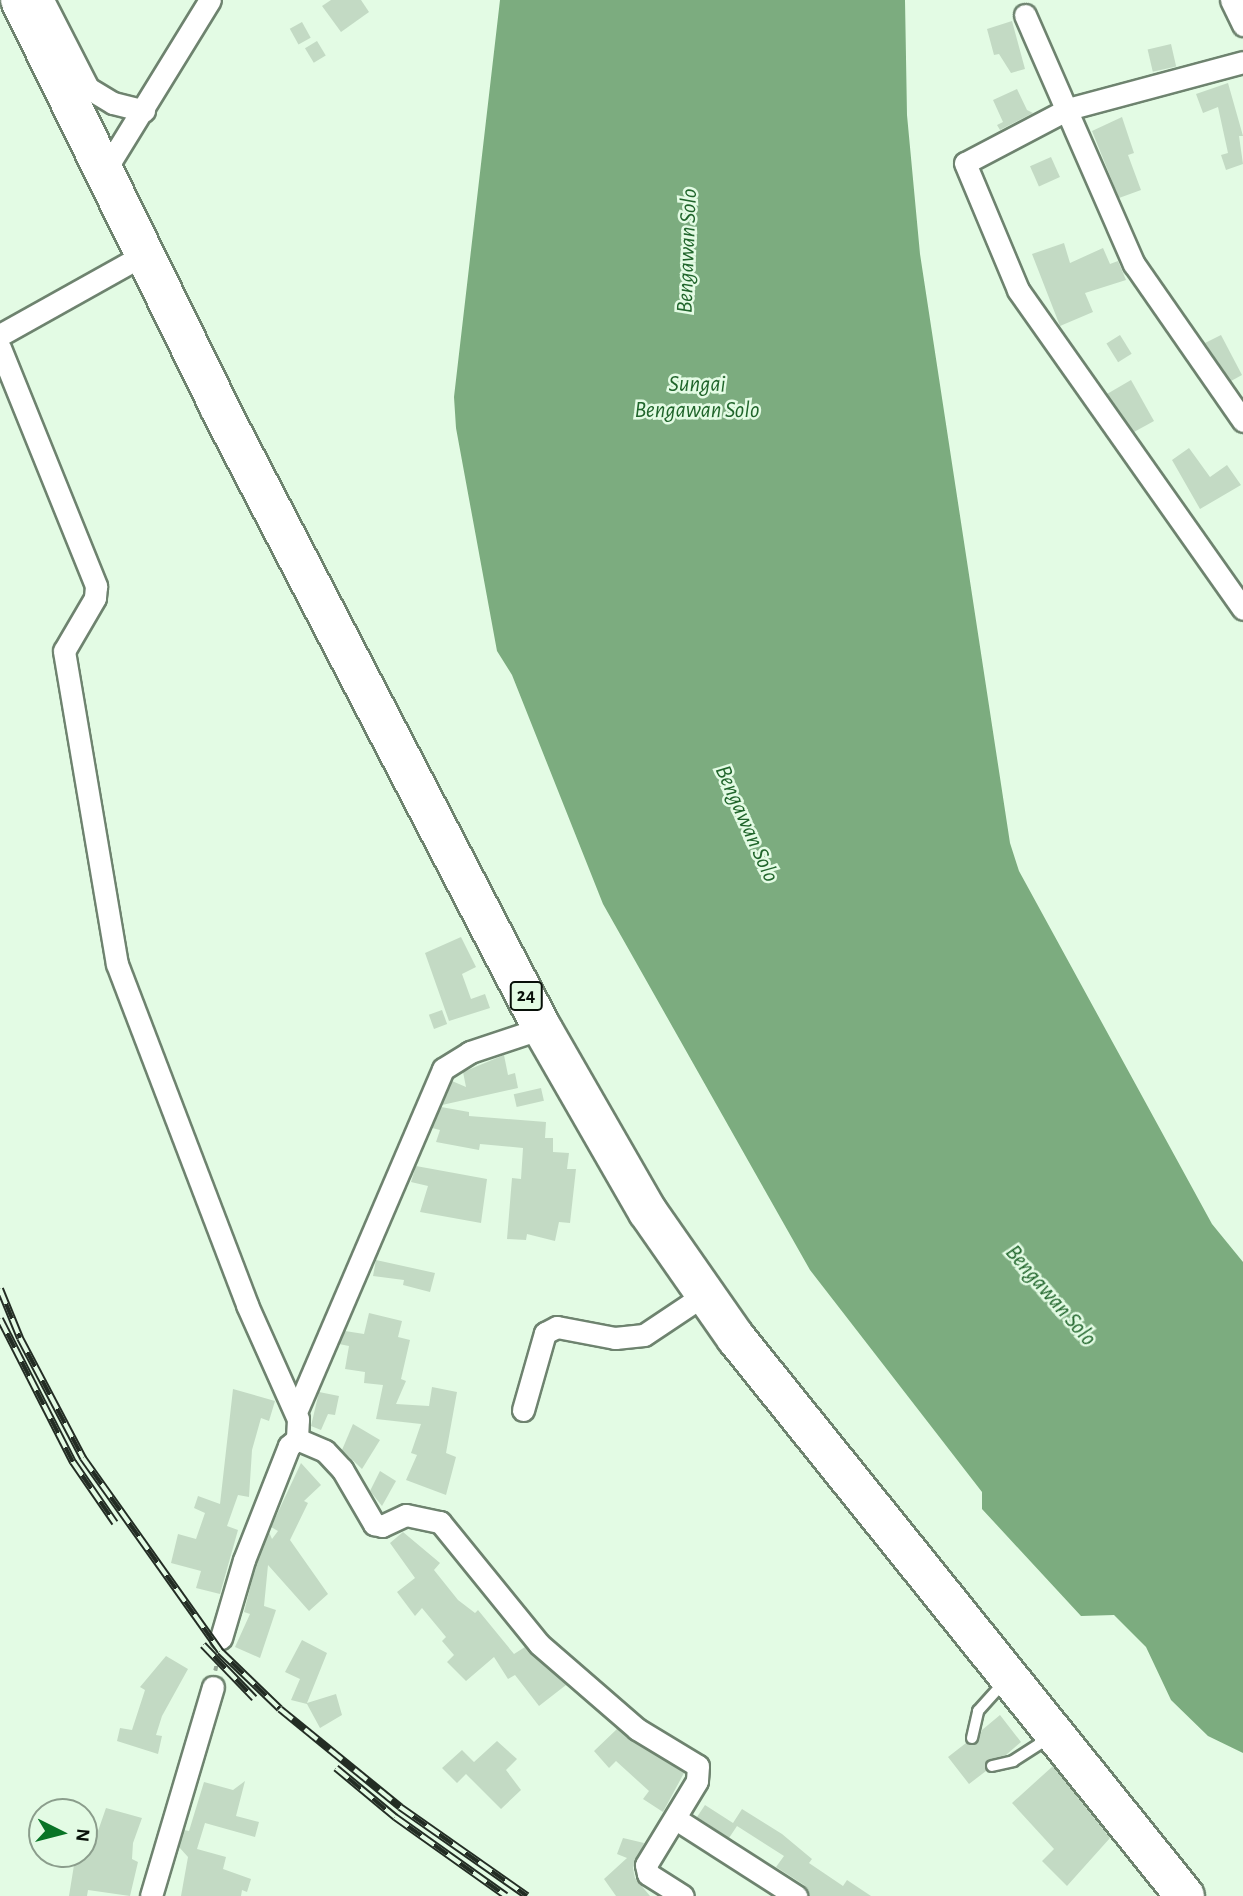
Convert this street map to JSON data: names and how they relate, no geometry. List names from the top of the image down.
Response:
{
  "streets": {
    "highway": ["24"]
  },
  "water": ["Bengawan Solo", "Sungai Bengawan Solo"],
  "north": "right"
}
